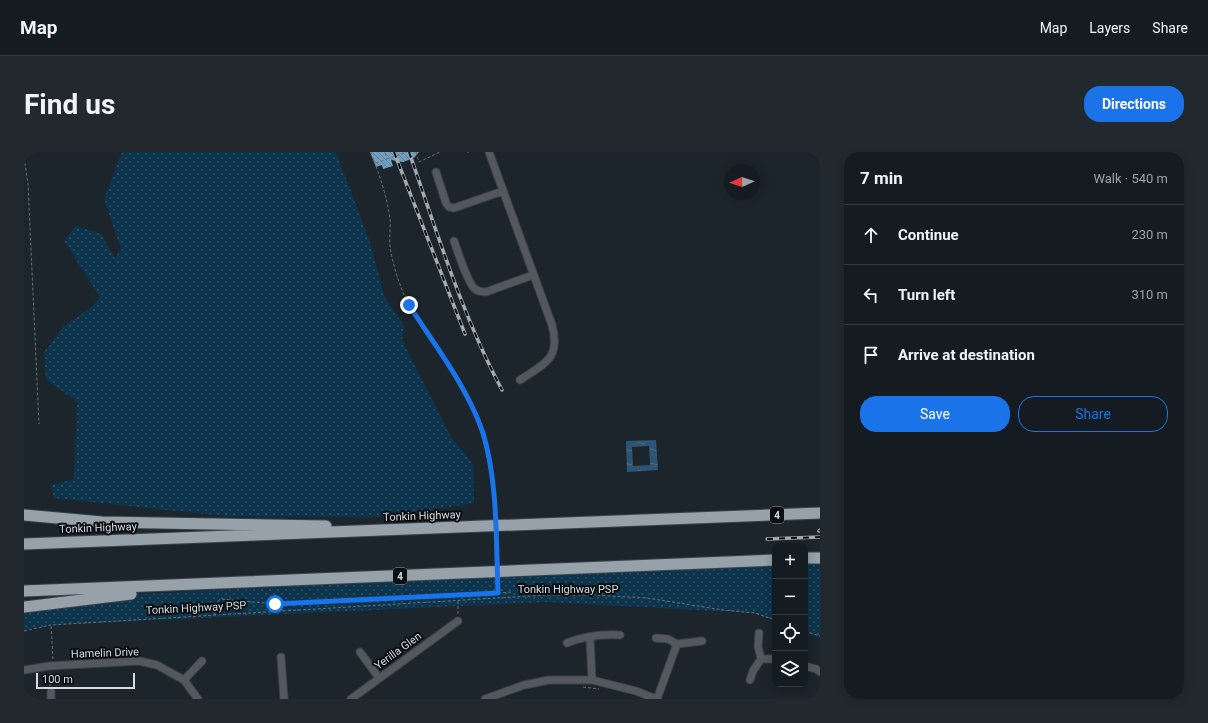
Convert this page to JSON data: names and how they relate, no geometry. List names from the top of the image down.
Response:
{
  "streets": {
    "highway": ["4", "Tonkin Highway"],
    "street": ["Yerilla Glen", "Hamelin Drive"],
    "path": ["Tonkin Highway PSP"]
  },
  "scale_bar": "100 m",
  "north": "left",
  "page": {
    "header": "Map",
    "nav": ["Map", "Layers", "Share"],
    "buttons": [
      "Directions",
      ["Save", "Share"]
    ],
    "title": "Find us",
    "heading": ["7 min", "Walk · 540 m"],
    "list": [
      ["Continue", "230 m"],
      ["Turn left", "310 m"],
      "Arrive at destination"
    ],
    "map_buttons": ["+", "−"],
    "scale": "100 m"
  }
}
